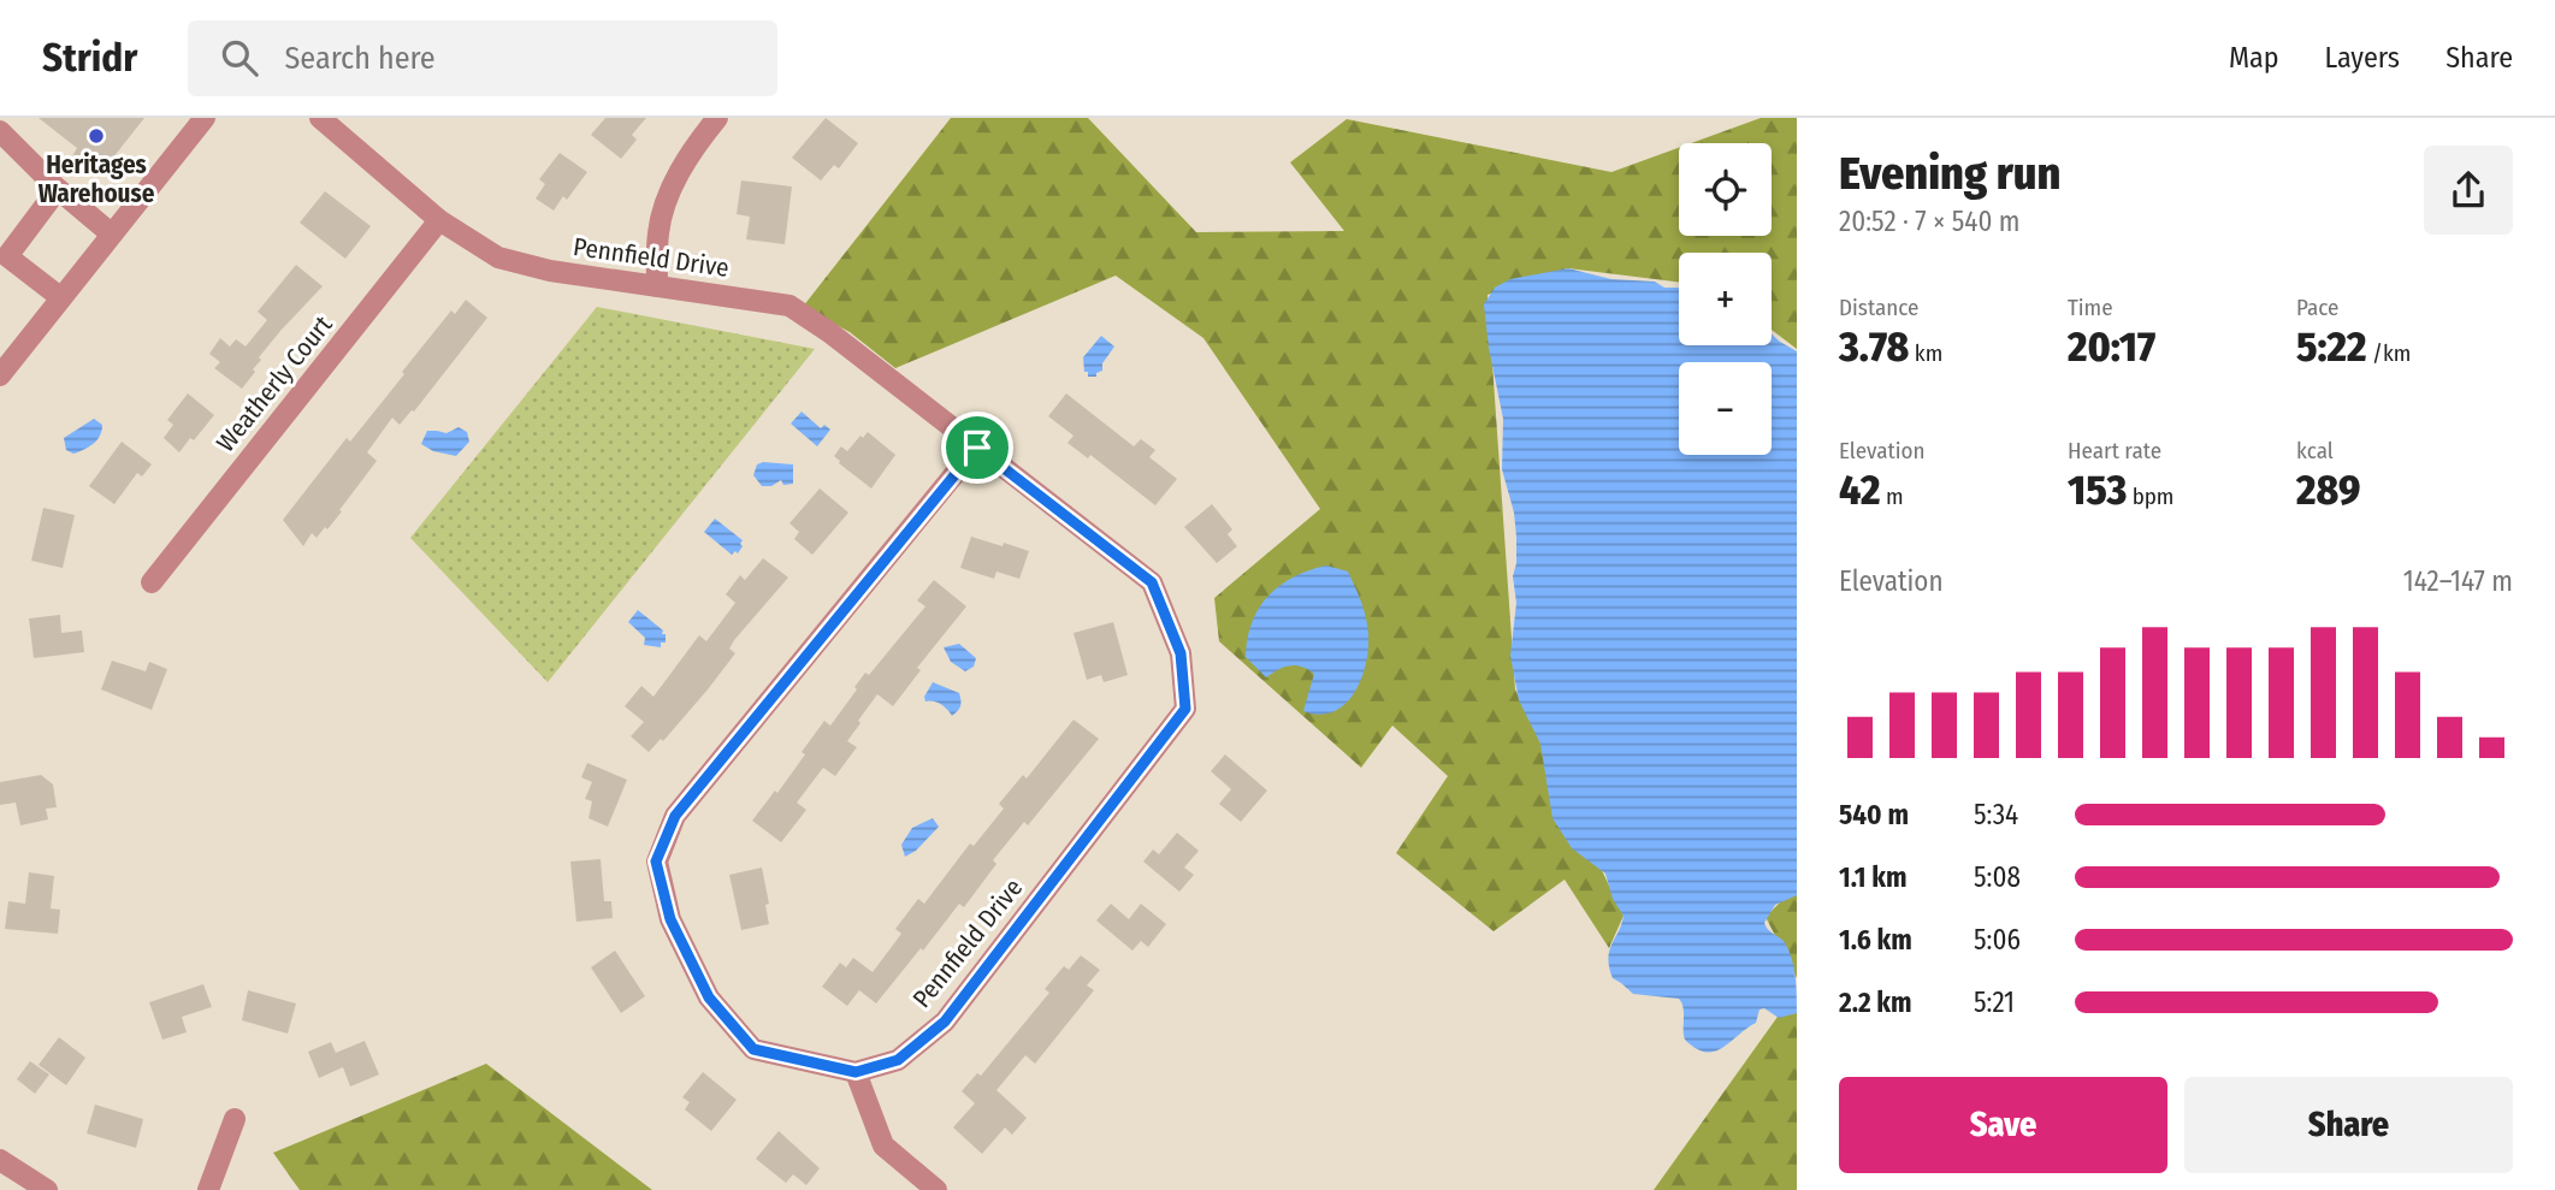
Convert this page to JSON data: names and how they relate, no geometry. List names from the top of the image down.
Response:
{
  "streets": {
    "street": ["Pennfield Drive", "Weatherly Court"]
  },
  "crossings": [
    ["Pennfield Drive", "Weatherly Court"]
  ],
  "places": ["Heritages Warehouse"],
  "page": {
    "header": "Stridr",
    "search": "Search here",
    "nav": ["Map", "Layers", "Share"],
    "heading": ["Evening run", "20:52 · 7 × 540 m"],
    "map_buttons": ["+", "−"],
    "stats": [
      ["Distance", "3.78 km"],
      ["Time", "20:17"],
      ["Pace", "5:22 /km"],
      ["Elevation", "42 m"],
      ["Heart rate", "153 bpm"],
      ["kcal", "289"]
    ],
    "chart": ["Elevation", "142–147 m"],
    "list": [
      {
        "name": "540 m",
        "note": "5:34"
      },
      {
        "name": "1.1 km",
        "note": "5:08"
      },
      {
        "name": "1.6 km",
        "note": "5:06"
      },
      {
        "name": "2.2 km",
        "note": "5:21"
      }
    ],
    "buttons": ["Save", "Share"]
  }
}
